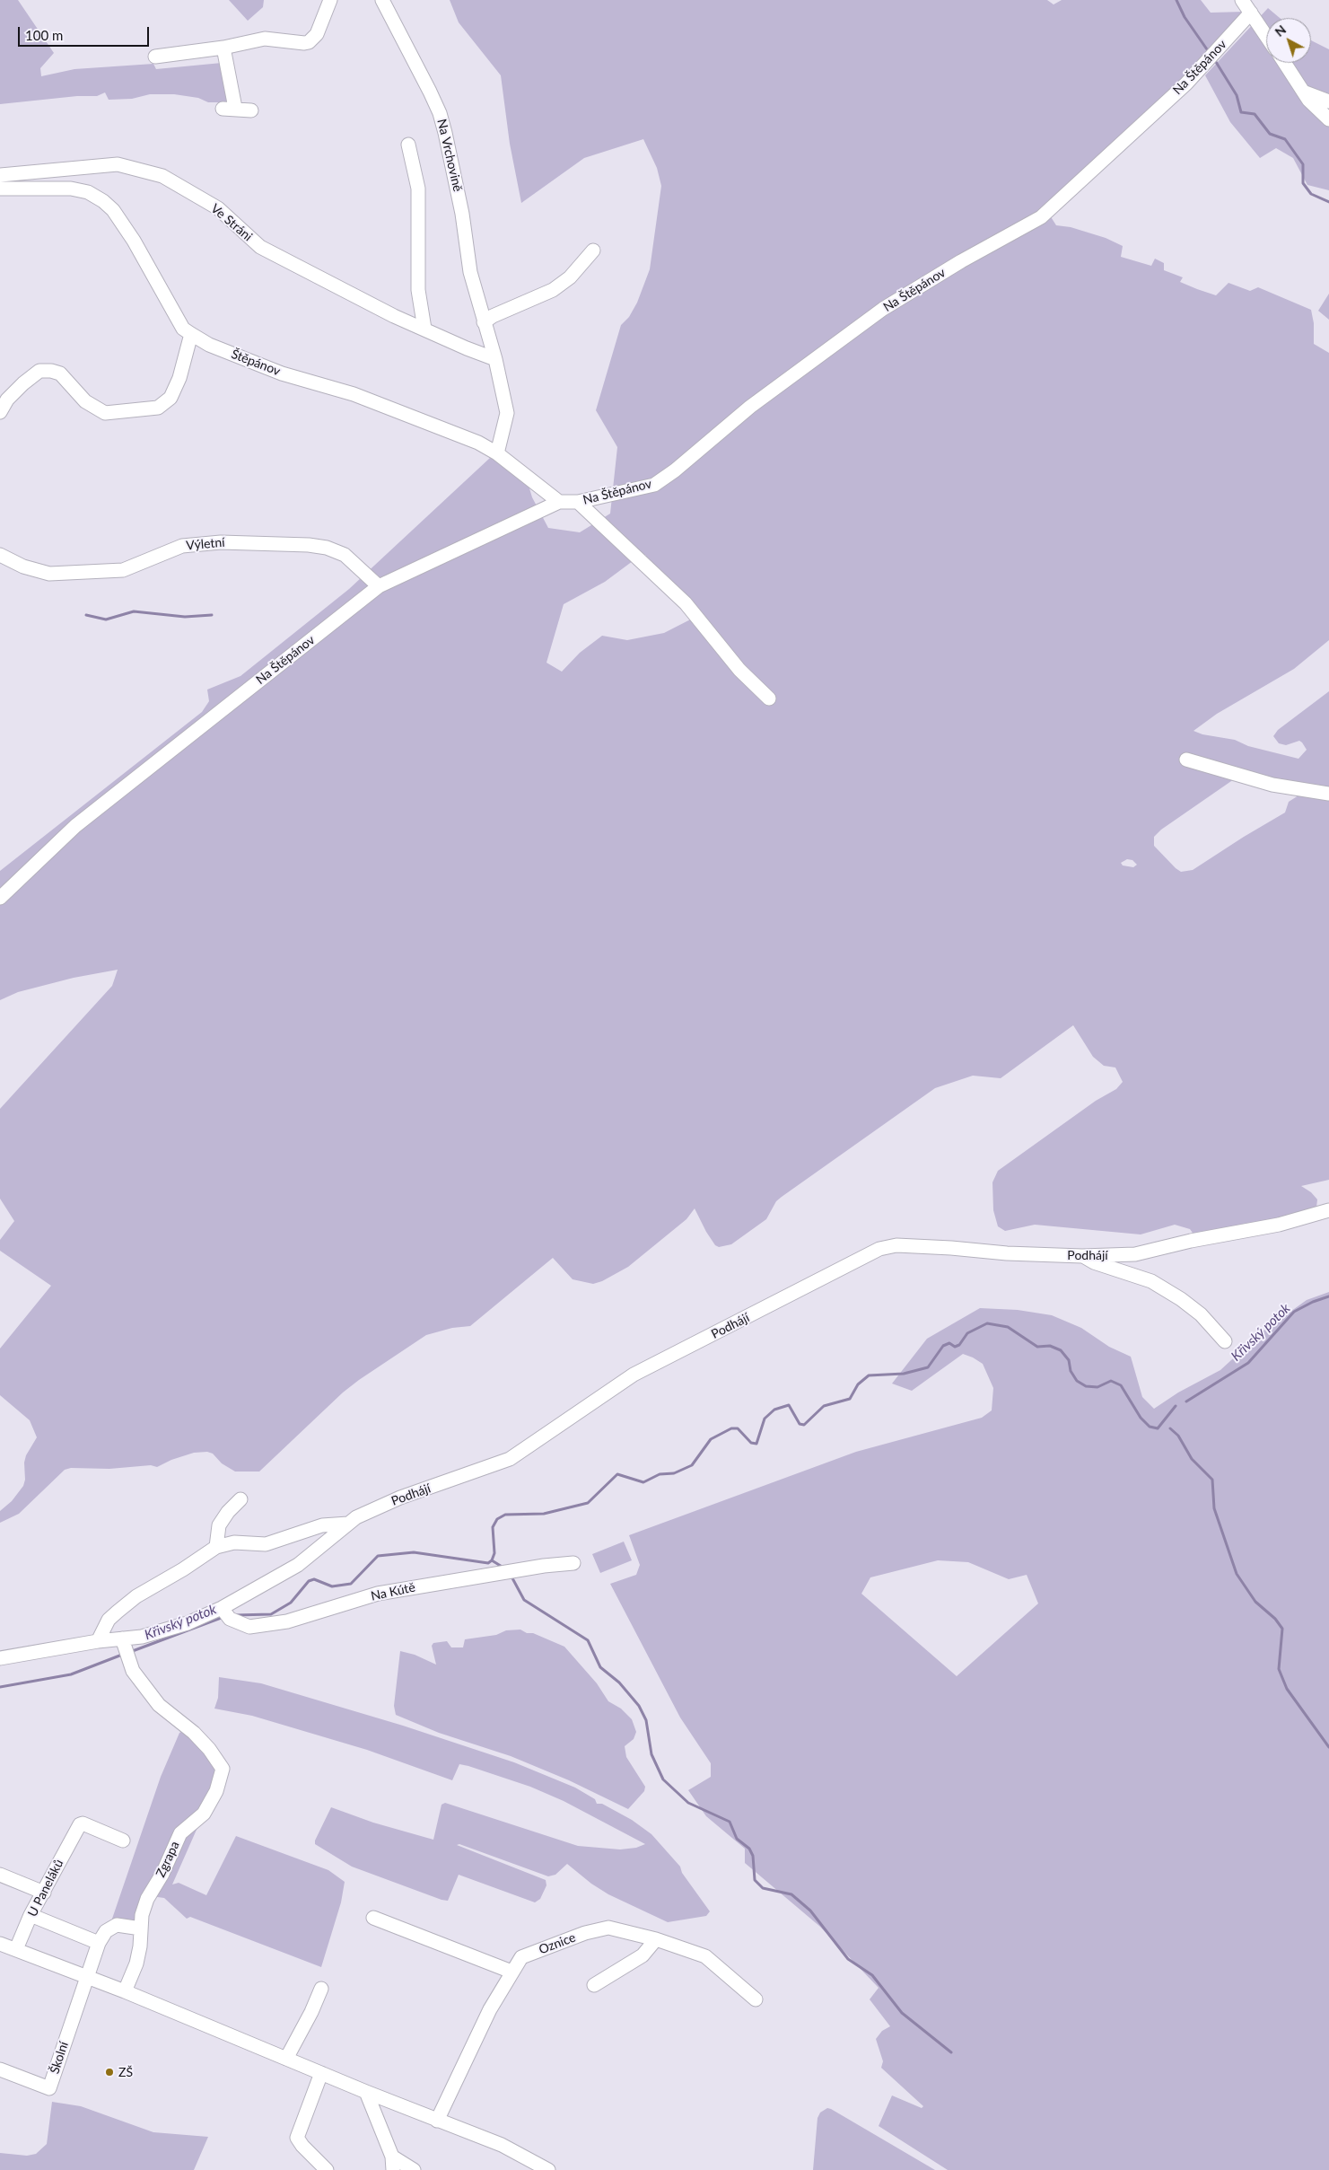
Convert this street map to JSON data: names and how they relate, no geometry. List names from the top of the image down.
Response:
{
  "streets": {
    "street": [
      "Na Štěpánov",
      "Na Vrchovině",
      "Ve Stráni",
      "Štěpánov",
      "Výletní",
      "Podhájí",
      "Na Kútě",
      "Zgrapa",
      "U Paneláků",
      "Oznice",
      "Školní"
    ]
  },
  "crossings": [
    ["Na Štěpánov", "Štěpánov"],
    ["Na Štěpánov", "Výletní"],
    ["Na Vrchovině", "Ve Stráni"],
    ["Na Vrchovině", "Štěpánov"],
    ["Podhájí", "Na Kútě"],
    ["Podhájí", "Zgrapa"]
  ],
  "water": ["Křivský potok"],
  "places": ["ZŠ"],
  "scale_bar": "100 m",
  "north": "top left"
}
